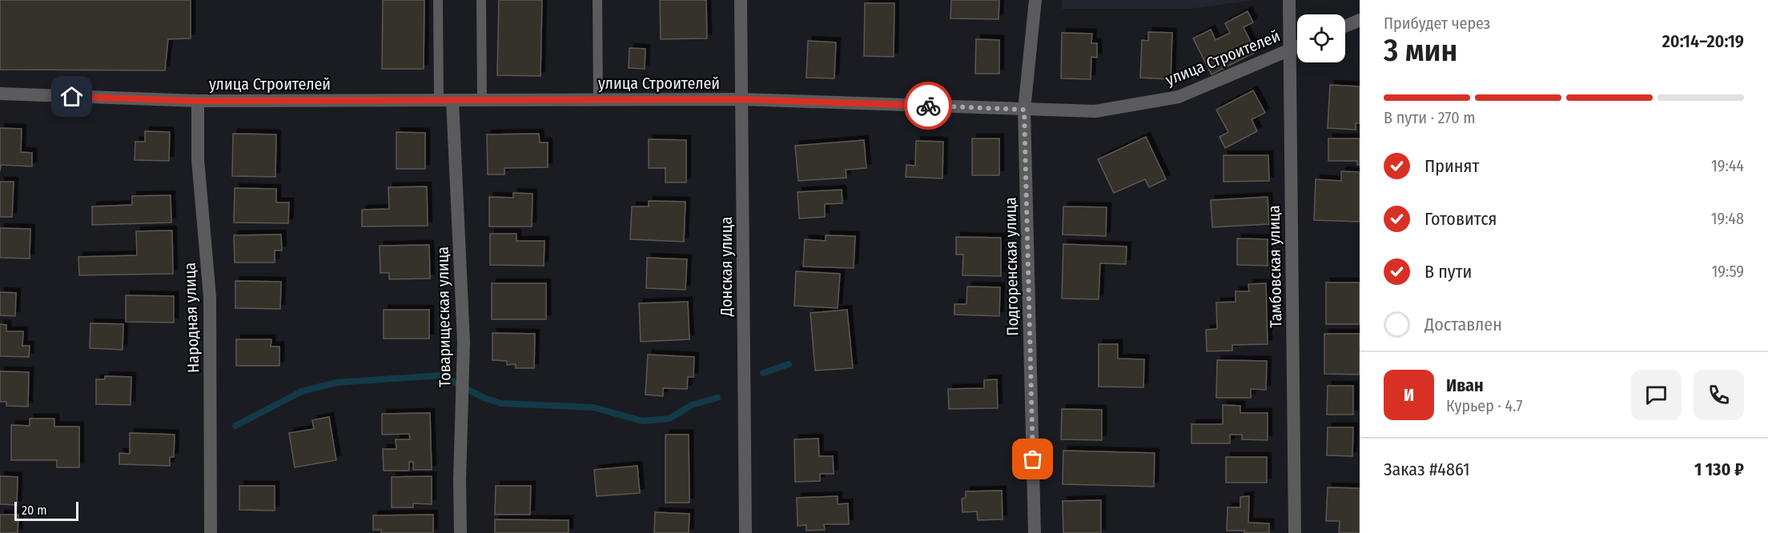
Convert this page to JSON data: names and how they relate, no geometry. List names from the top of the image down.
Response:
{
  "streets": {
    "street": [
      "улица Строителей",
      "Донская улица",
      "Подгоренская улица",
      "Тамбовская улица",
      "Товарищеская улица",
      "Народная улица"
    ]
  },
  "crossings": [
    ["улица Строителей", "Донская улица"],
    ["улица Строителей", "Подгоренская улица"],
    ["улица Строителей", "Тамбовская улица"],
    ["улица Строителей", "Товарищеская улица"],
    ["улица Строителей", "Народная улица"]
  ],
  "scale_bar": "20 m",
  "page": {
    "heading": ["3 мин", "Прибудет через", "20:14–20:19"],
    "panel": [
      "Иван",
      "Курьер · 4.7",
      "Заказ #4861",
      "1 130 ₽"
    ],
    "bar": "В пути · 270 m",
    "list": [
      ["Принят", "19:44"],
      ["Готовится", "19:48"],
      ["В пути", "19:59"],
      "Доставлен"
    ],
    "round": "И",
    "scale": "20 m"
  }
}
